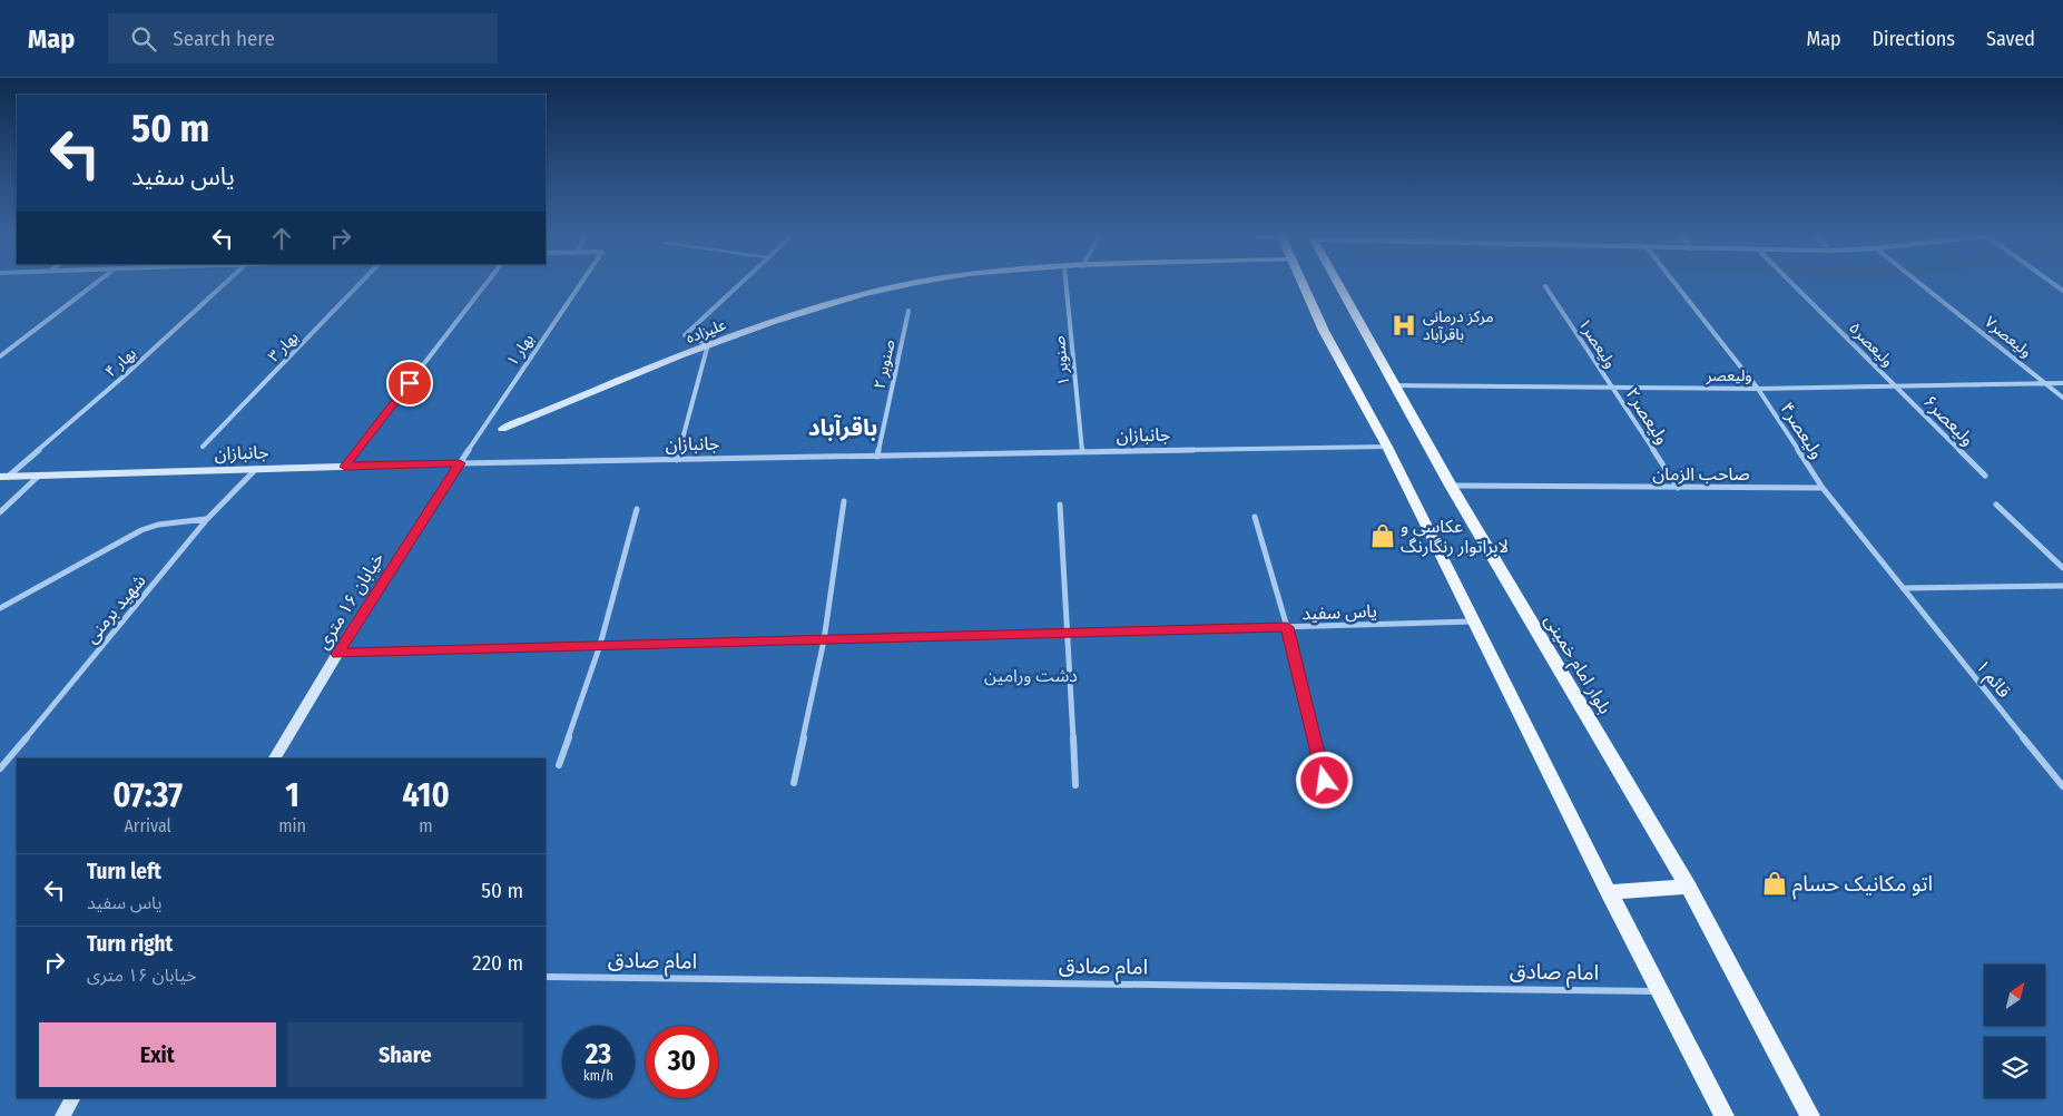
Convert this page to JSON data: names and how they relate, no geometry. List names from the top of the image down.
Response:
{
  "streets": {
    "main road": ["بلوار امام خمینی"],
    "street": [
      "علیزاده",
      "ولیعصر۷",
      "ولیعصر۱",
      "ولیعصر۵",
      "بهار ۳",
      "بهار ۱",
      "صنوبر ۱",
      "بهار ۴",
      "صنوبر ۲",
      "ولیعصر",
      "ولیعصر۲",
      "ولیعصر۶",
      "ولیعصر۴",
      "جانبازان",
      "صاحب الزمان",
      "خیابان ۱۶ متری",
      "شهید برمنی",
      "یاس سفید",
      "قائم ۱",
      "امام صادق"
    ]
  },
  "crossings": [
    ["ولیعصر۷", "ولیعصر"],
    ["ولیعصر۱", "ولیعصر"],
    ["ولیعصر۱", "ولیعصر۲"],
    ["ولیعصر۵", "ولیعصر"],
    ["ولیعصر۵", "ولیعصر۶"],
    ["بهار ۱", "جانبازان"],
    ["بهار ۱", "خیابان ۱۶ متری"],
    ["صنوبر ۱", "جانبازان"],
    ["بهار ۴", "جانبازان"],
    ["صنوبر ۲", "جانبازان"],
    ["ولیعصر", "ولیعصر۲"],
    ["ولیعصر", "ولیعصر۶"],
    ["ولیعصر", "ولیعصر۴"],
    ["ولیعصر", "بلوار امام خمینی"],
    ["ولیعصر۲", "صاحب الزمان"],
    ["ولیعصر۴", "صاحب الزمان"],
    ["جانبازان", "خیابان ۱۶ متری"],
    ["جانبازان", "شهید برمنی"],
    ["صاحب الزمان", "بلوار امام خمینی"],
    ["خیابان ۱۶ متری", "یاس سفید"]
  ],
  "districts": ["باقرآباد"],
  "parks": ["دشت ورامین"],
  "places": {
    "hospital": ["مرکز درمانی باقرآباد"],
    "shop": ["عکاسی و لابراتوار رنگارنگ", "اتو مکانیک حسام"]
  },
  "north": "top right",
  "page": {
    "header": "Map",
    "search": "Search here",
    "nav": ["Map", "Directions", "Saved"],
    "turn": ["50 m", "یاس سفید"],
    "eta": [
      "07:37",
      "Arrival",
      "1",
      "min",
      "410",
      "m"
    ],
    "list": [
      {
        "name": "Turn left",
        "note": "یاس سفید",
        "value": "50 m"
      },
      {
        "name": "Turn right",
        "note": "خیابان ۱۶ متری",
        "value": "220 m"
      }
    ],
    "buttons": ["Exit", "Share"],
    "speed": "23 km/h",
    "limit": "30"
  }
}
